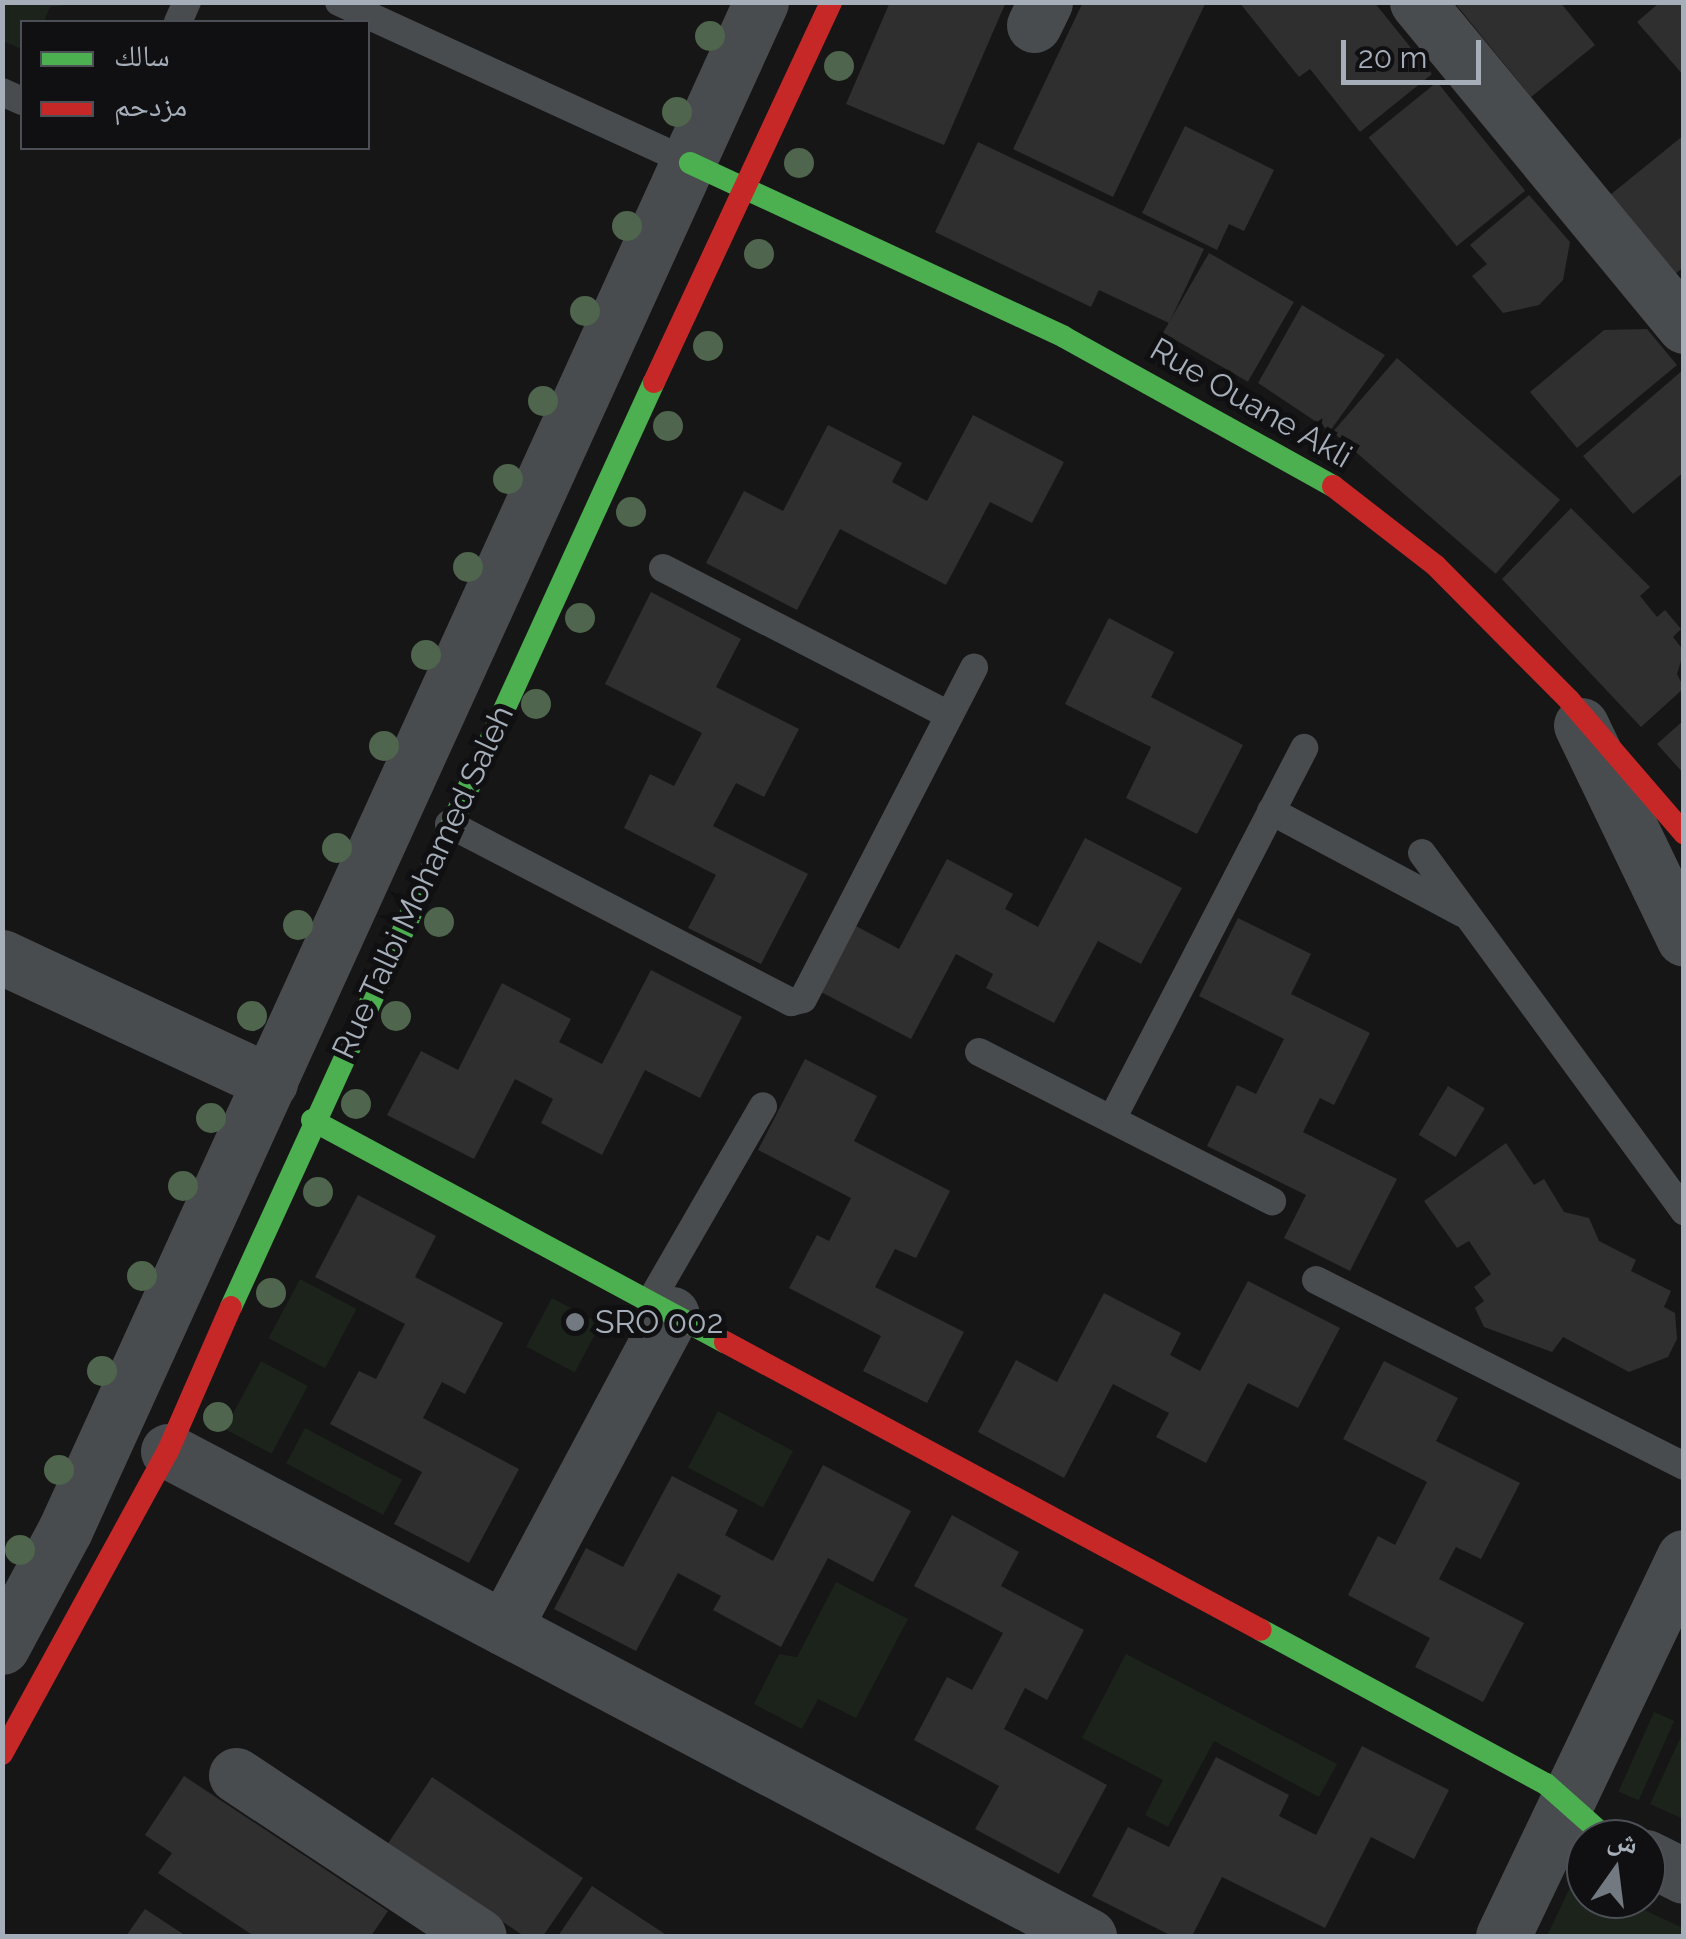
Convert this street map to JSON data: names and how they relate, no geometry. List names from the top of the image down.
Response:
{
  "streets": {
    "street": ["Rue Ouane Akli", "Rue Talbi Mohamed Saleh"]
  },
  "crossings": [
    ["Rue Ouane Akli", "Rue Talbi Mohamed Saleh"]
  ],
  "places": ["SRO 002"],
  "legend": ["سالك", "مزدحم"],
  "scale_bar": "20 m",
  "north": "top"
}
